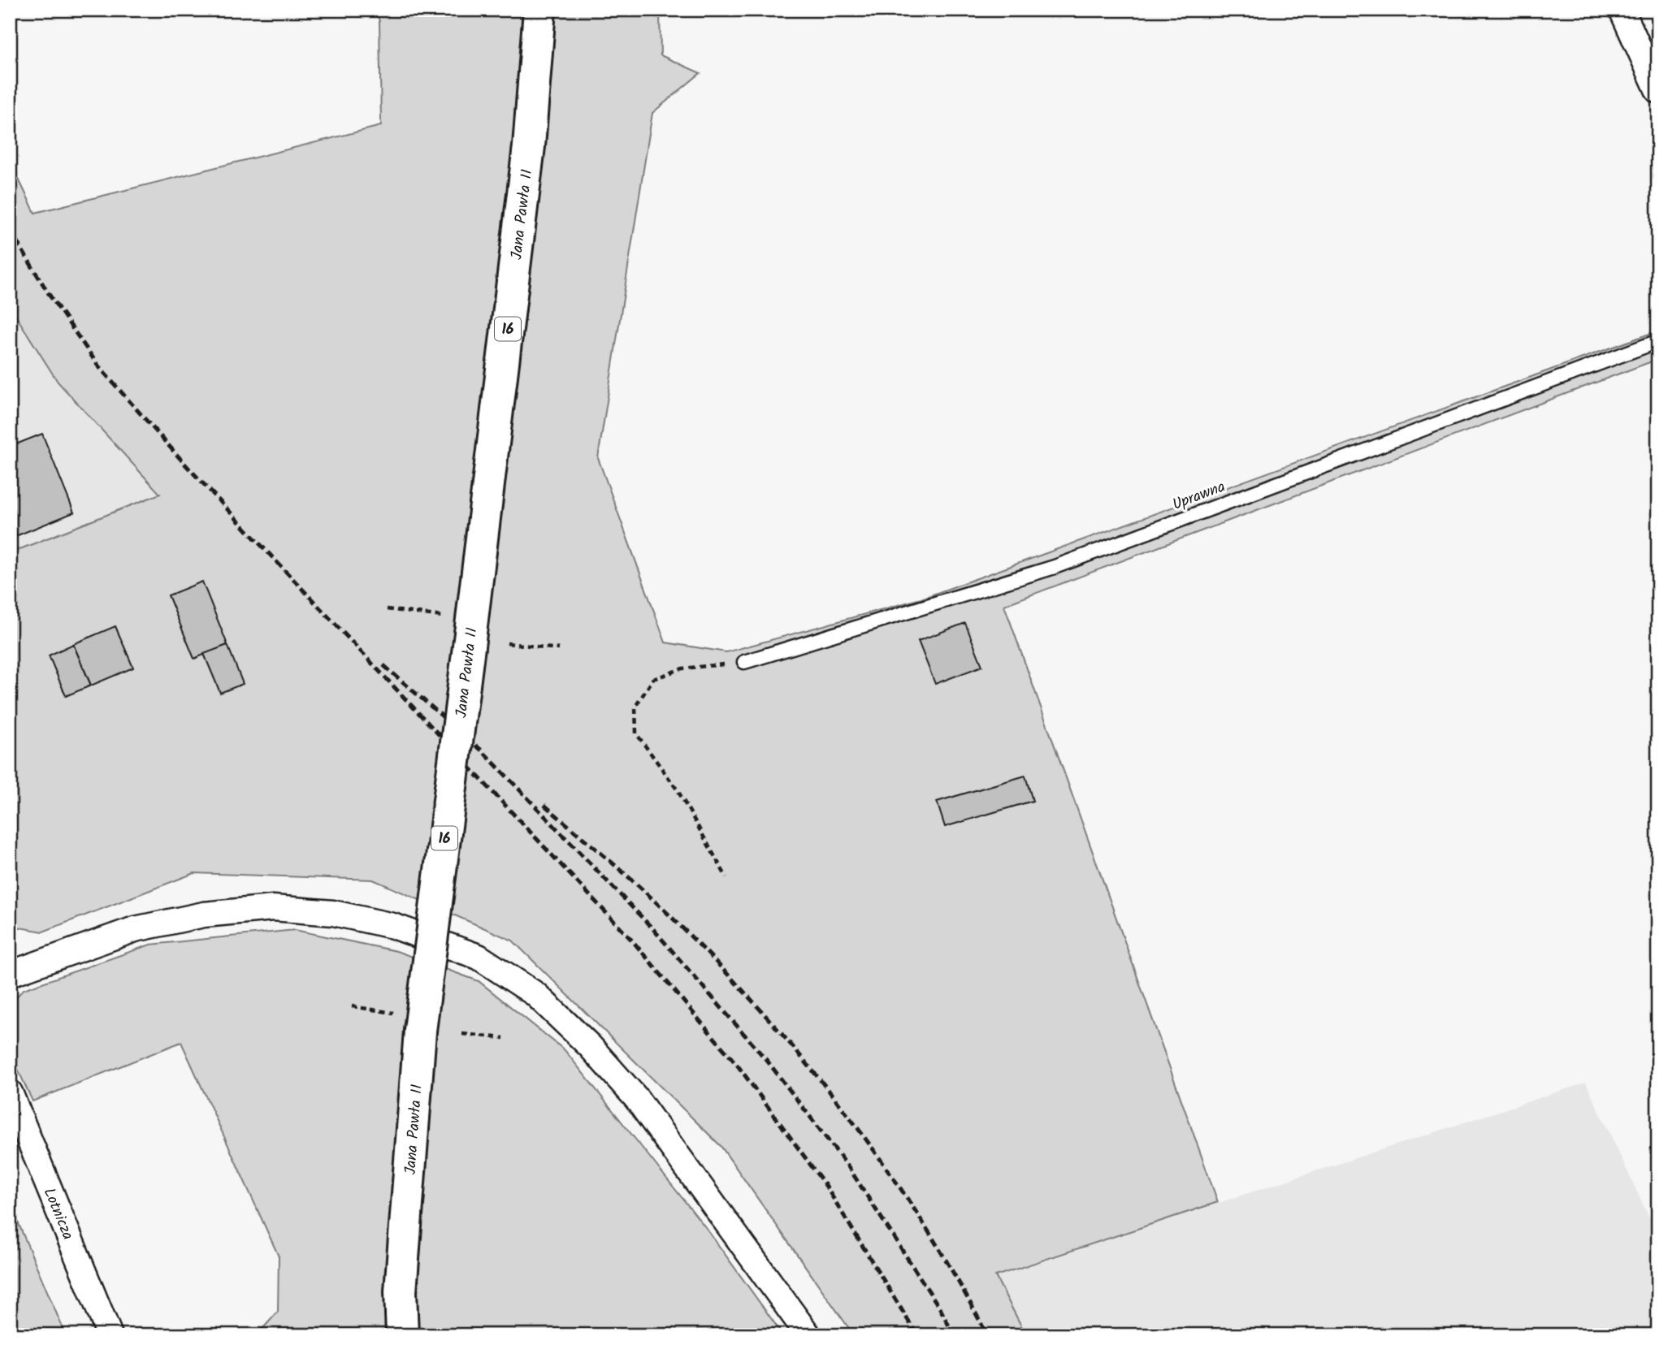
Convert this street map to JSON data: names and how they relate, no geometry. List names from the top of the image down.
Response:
{
  "streets": {
    "main road": ["Jana Pawła II", "16"],
    "street": ["Lotnicza"],
    "lane": ["Uprawna"]
  }
}
